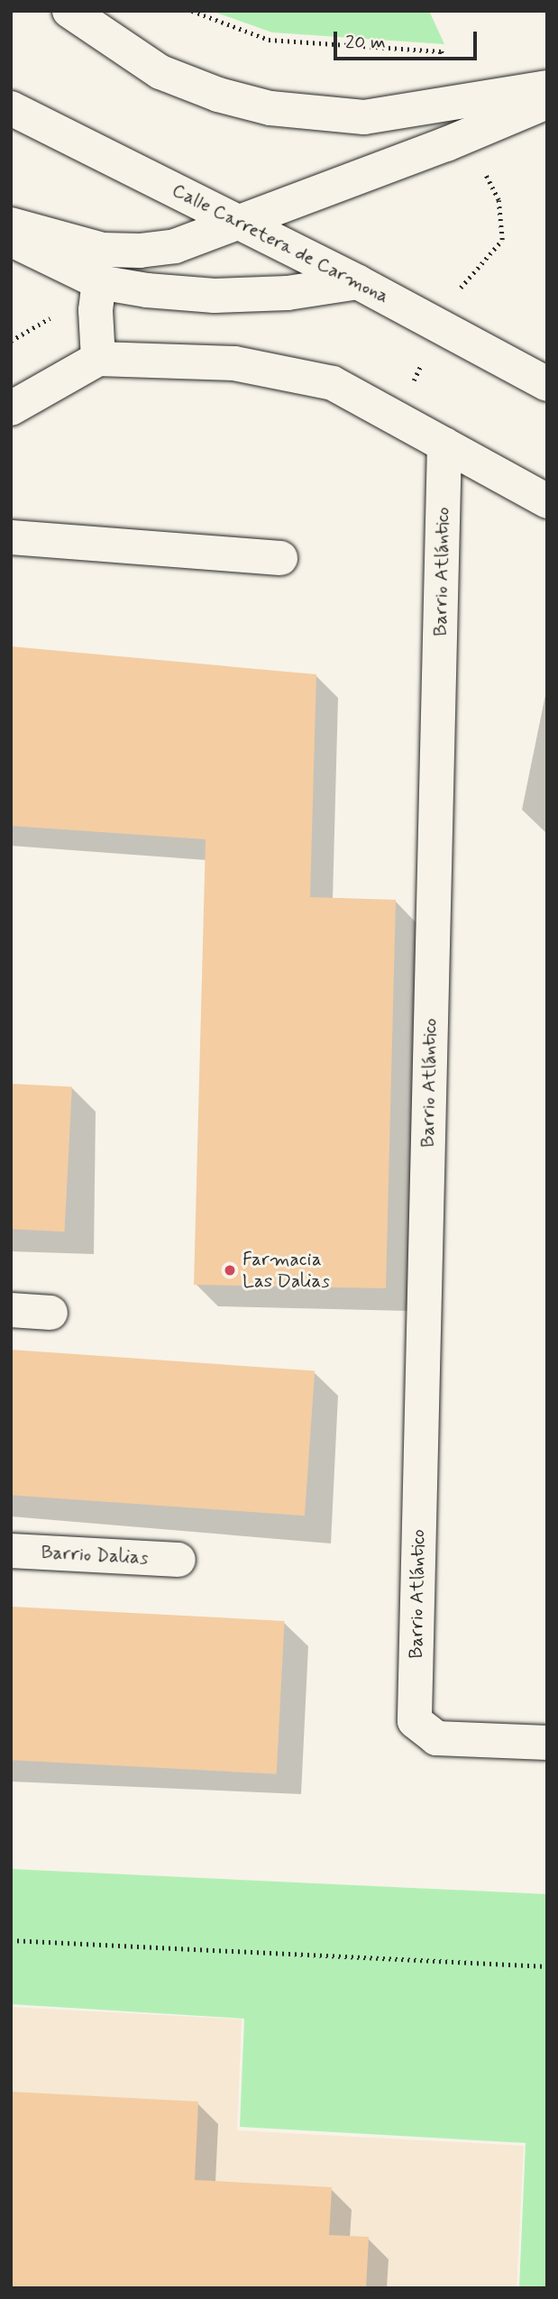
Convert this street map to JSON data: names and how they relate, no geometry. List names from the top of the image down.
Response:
{
  "streets": {
    "street": ["Calle Carretera de Carmona", "Barrio Atlántico", "Barrio Dalias"]
  },
  "places": ["Farmacia Las Dalias"],
  "scale_bar": "20 m"
}
